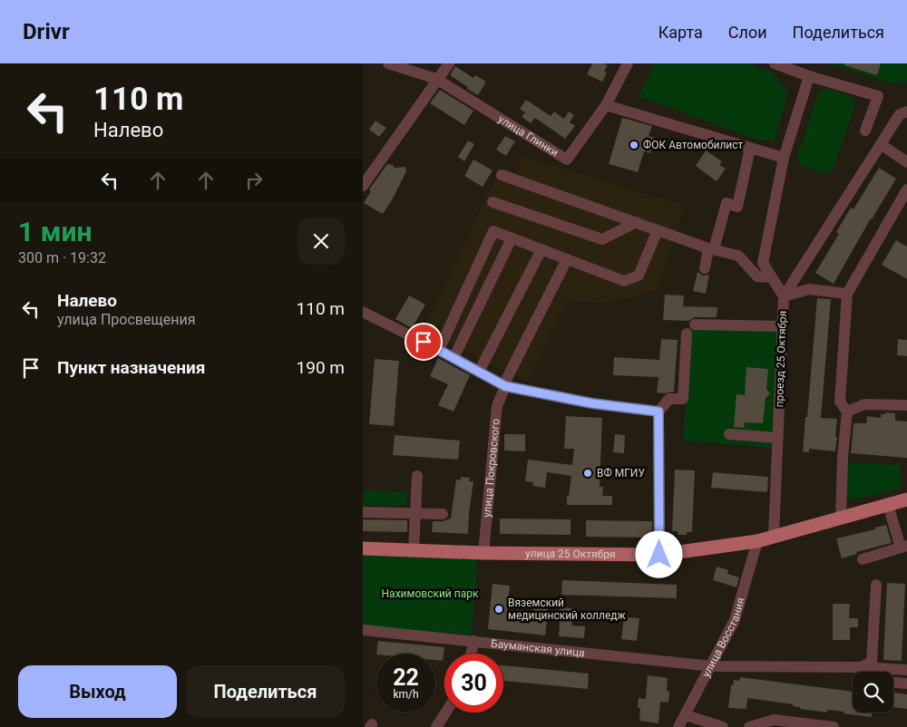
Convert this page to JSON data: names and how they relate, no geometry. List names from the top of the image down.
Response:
{
  "streets": {
    "main road": ["улица 25 Октября"],
    "street": [
      "улица Глинки",
      "проезд 25 Октября",
      "улица Покровского",
      "улица Восстания",
      "Бауманская улица"
    ]
  },
  "crossings": [
    ["проезд 25 Октября", "улица 25 Октября"],
    ["улица Покровского", "улица 25 Октября"],
    ["улица 25 Октября", "улица Восстания"],
    ["улица Восстания", "Бауманская улица"]
  ],
  "parks": ["Нахимовский парк"],
  "places": ["ФОК Автомобилист", "ВФ МГИУ", "Вяземский медицинский колледж"],
  "page": {
    "header": "Drivr",
    "nav": ["Карта", "Слои", "Поделиться"],
    "turn": ["110 m", "Налево"],
    "heading": ["1 мин", "300 m · 19:32"],
    "list": [
      {
        "name": "Налево",
        "note": "улица Просвещения",
        "value": "110 m"
      },
      {
        "name": "Пункт назначения",
        "value": "190 m"
      }
    ],
    "speed": "22 km/h",
    "limit": "30",
    "buttons": ["Выход", "Поделиться"]
  }
}
